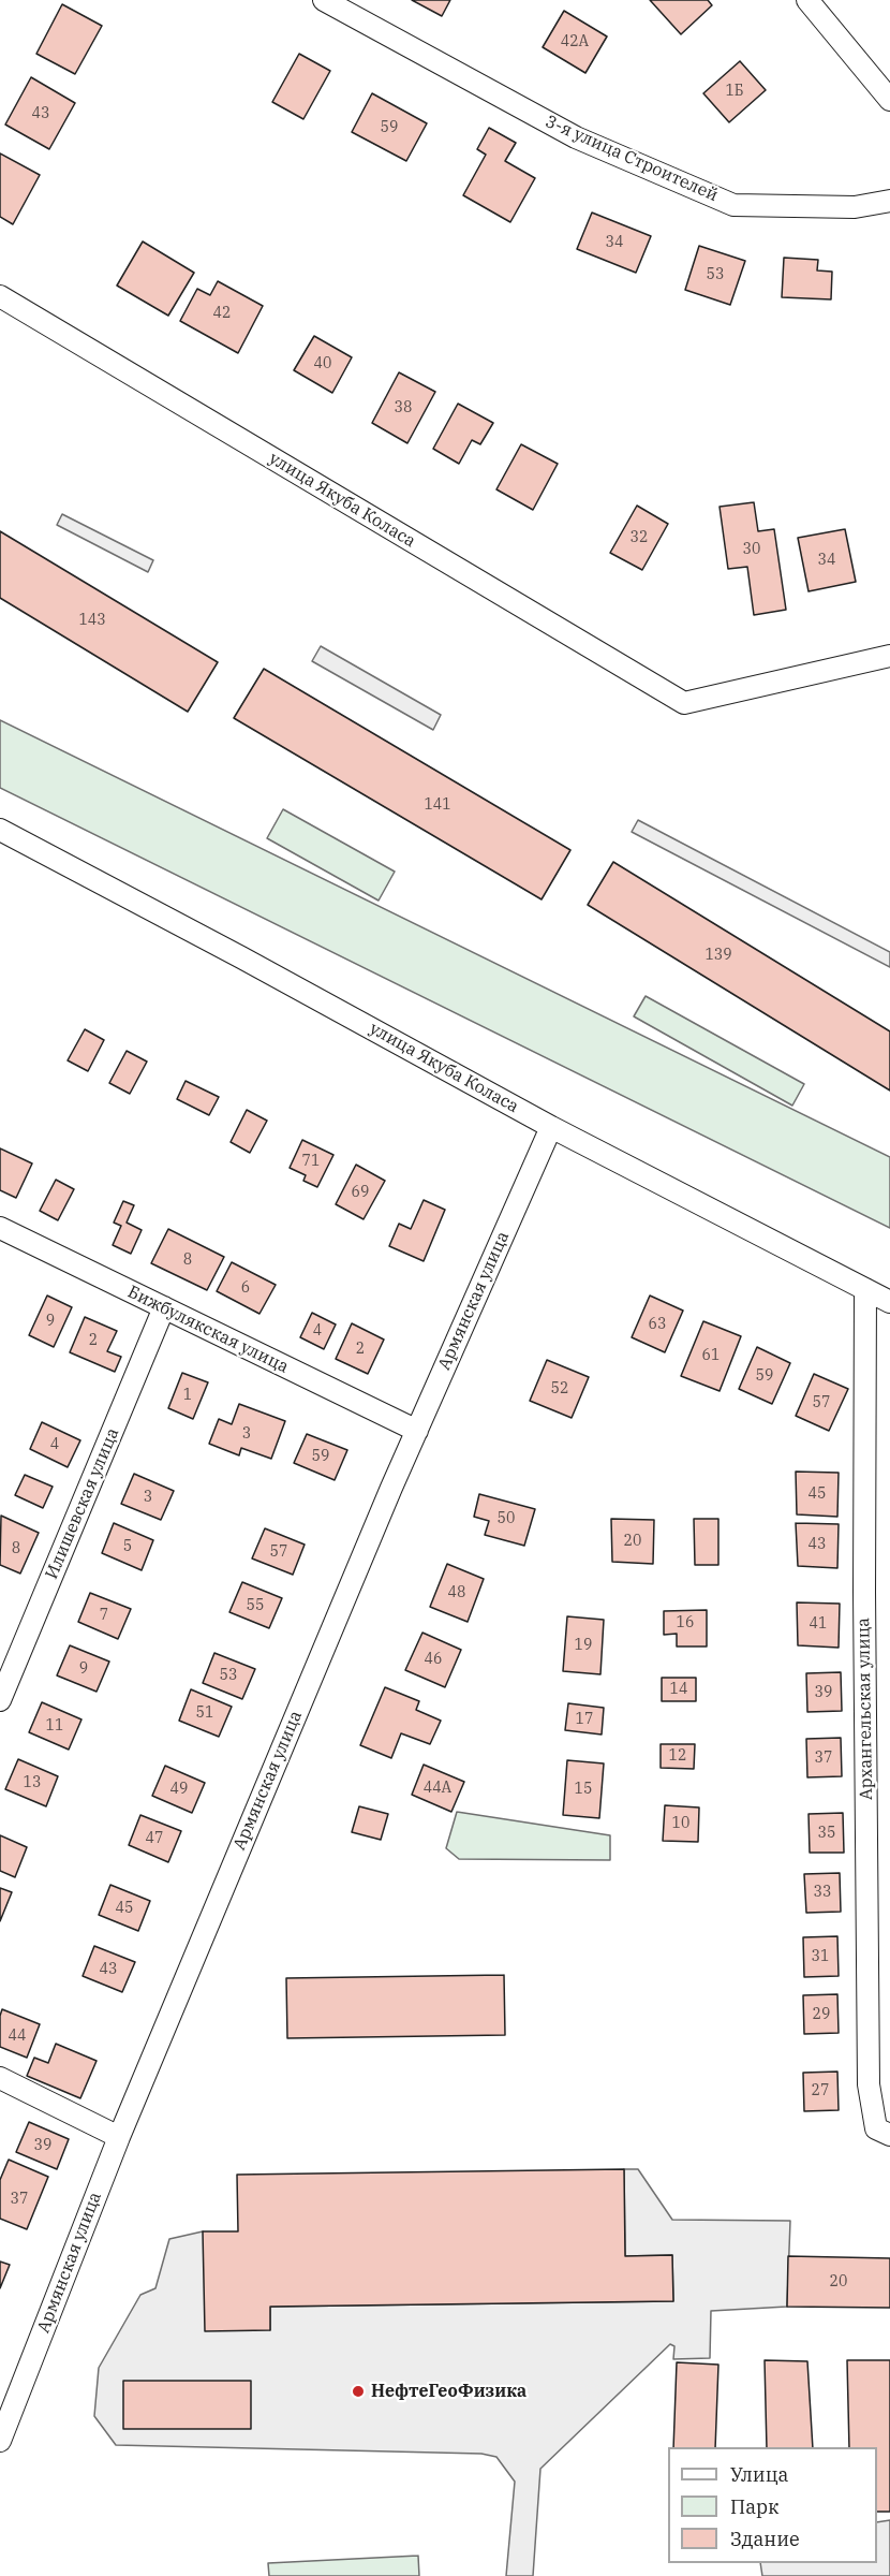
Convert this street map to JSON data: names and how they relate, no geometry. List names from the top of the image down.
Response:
{
  "streets": {
    "street": [
      "3-я улица Строителей",
      "улица Якуба Коласа",
      "Армянская улица",
      "Бижбулякская улица",
      "Илишевская улица",
      "Архангельская улица"
    ]
  },
  "crossings": [
    ["улица Якуба Коласа", "Армянская улица"],
    ["улица Якуба Коласа", "Архангельская улица"],
    ["Армянская улица", "Бижбулякская улица"],
    ["Бижбулякская улица", "Илишевская улица"]
  ],
  "places": ["НефтеГеоФизика"],
  "house_numbers": [
    "42А",
    "1Б",
    "43",
    "59",
    "34",
    "53",
    "42",
    "40",
    "38",
    "32",
    "30",
    "34",
    "143",
    "141",
    "139",
    "71",
    "69",
    "8",
    "6",
    "9",
    "63",
    "4",
    "2",
    "2",
    "61",
    "59",
    "52",
    "1",
    "57",
    "3",
    "4",
    "59",
    "45",
    "3",
    "50",
    "20",
    "43",
    "5",
    "8",
    "57",
    "48",
    "55",
    "7",
    "16",
    "41",
    "19",
    "46",
    "9",
    "53",
    "14",
    "39",
    "51",
    "17",
    "11",
    "12",
    "37",
    "13",
    "44А",
    "49",
    "15",
    "10",
    "35",
    "47",
    "33",
    "45",
    "31",
    "43",
    "29",
    "44",
    "27",
    "39",
    "37",
    "20"
  ],
  "legend": ["Улица", "Парк", "Здание"]
}
